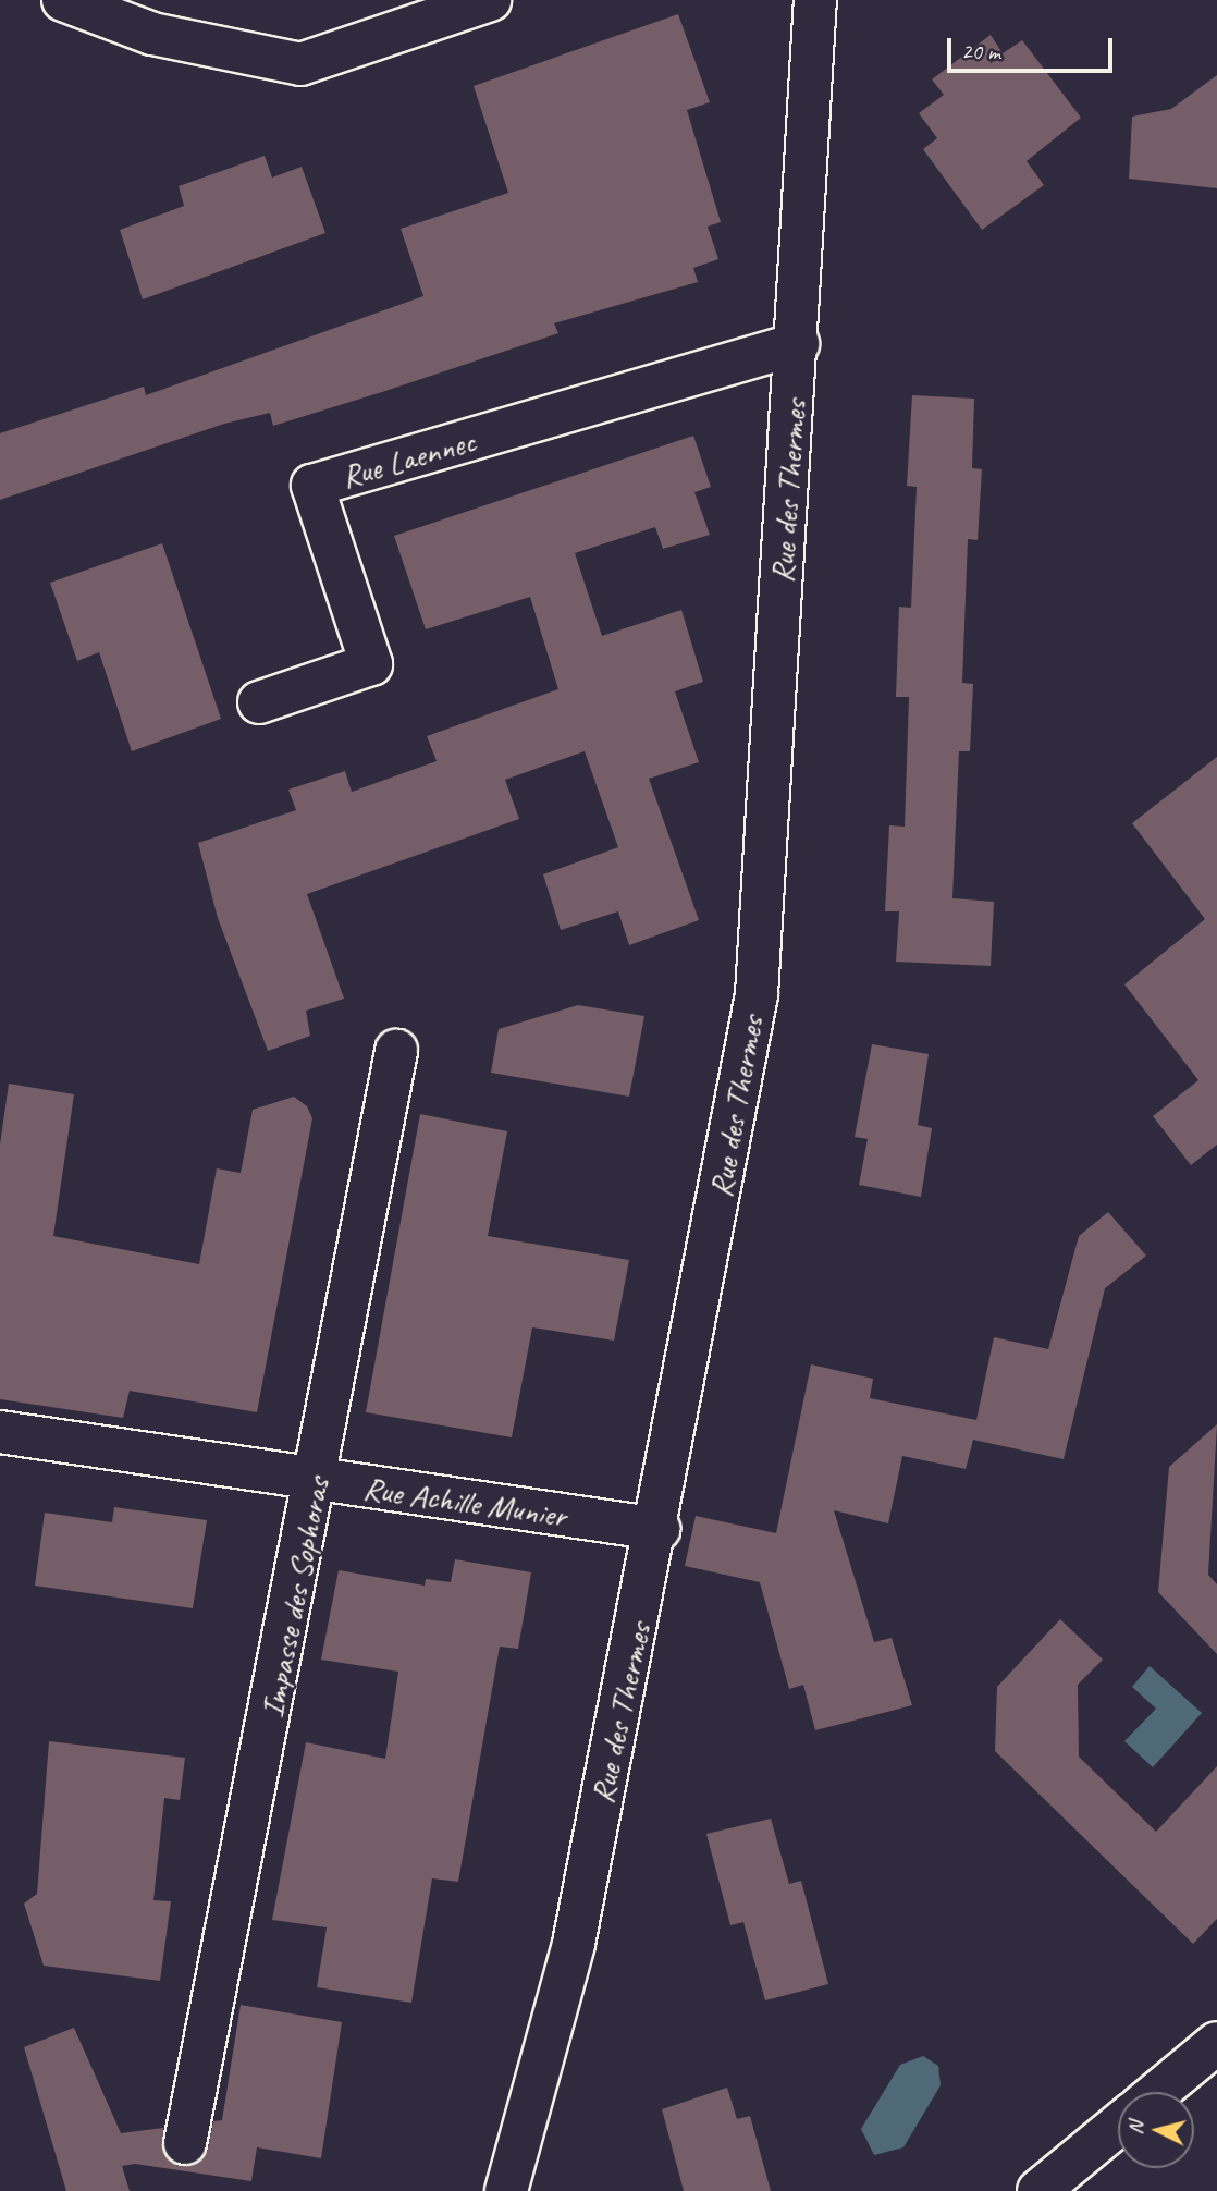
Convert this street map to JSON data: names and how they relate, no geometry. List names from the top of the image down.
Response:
{
  "streets": {
    "street": [
      "Rue Laennec",
      "Rue des Thermes",
      "Rue Achille Munier",
      "Impasse des Sophoras"
    ]
  },
  "crossings": [
    ["Rue Laennec", "Rue des Thermes"],
    ["Rue des Thermes", "Rue Achille Munier"],
    ["Rue Achille Munier", "Impasse des Sophoras"]
  ],
  "scale_bar": "20 m",
  "north": "left"
}
